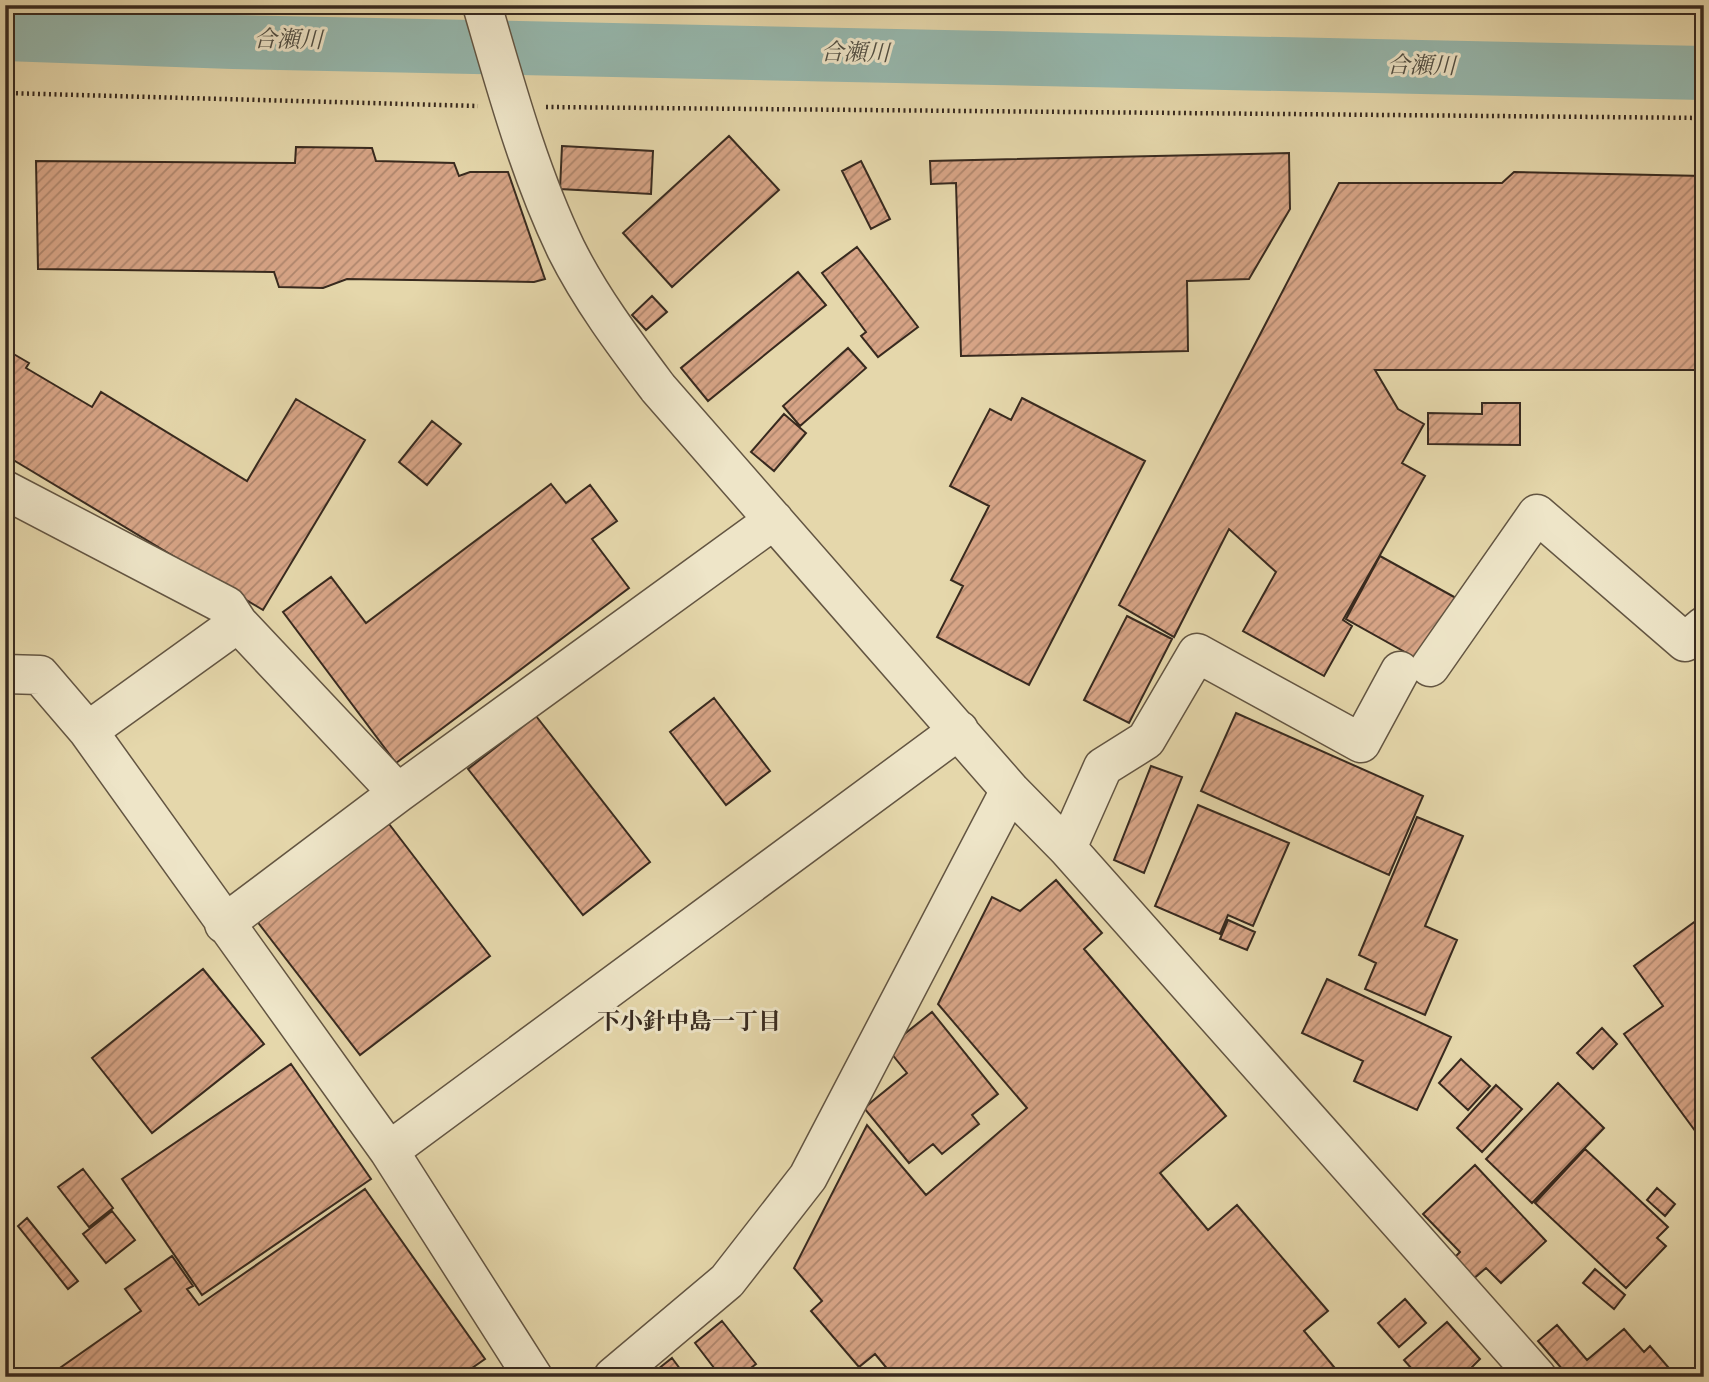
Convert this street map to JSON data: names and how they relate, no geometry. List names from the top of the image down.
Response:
{
  "districts": ["下小針中島一丁目"],
  "water": ["合瀬川"]
}
